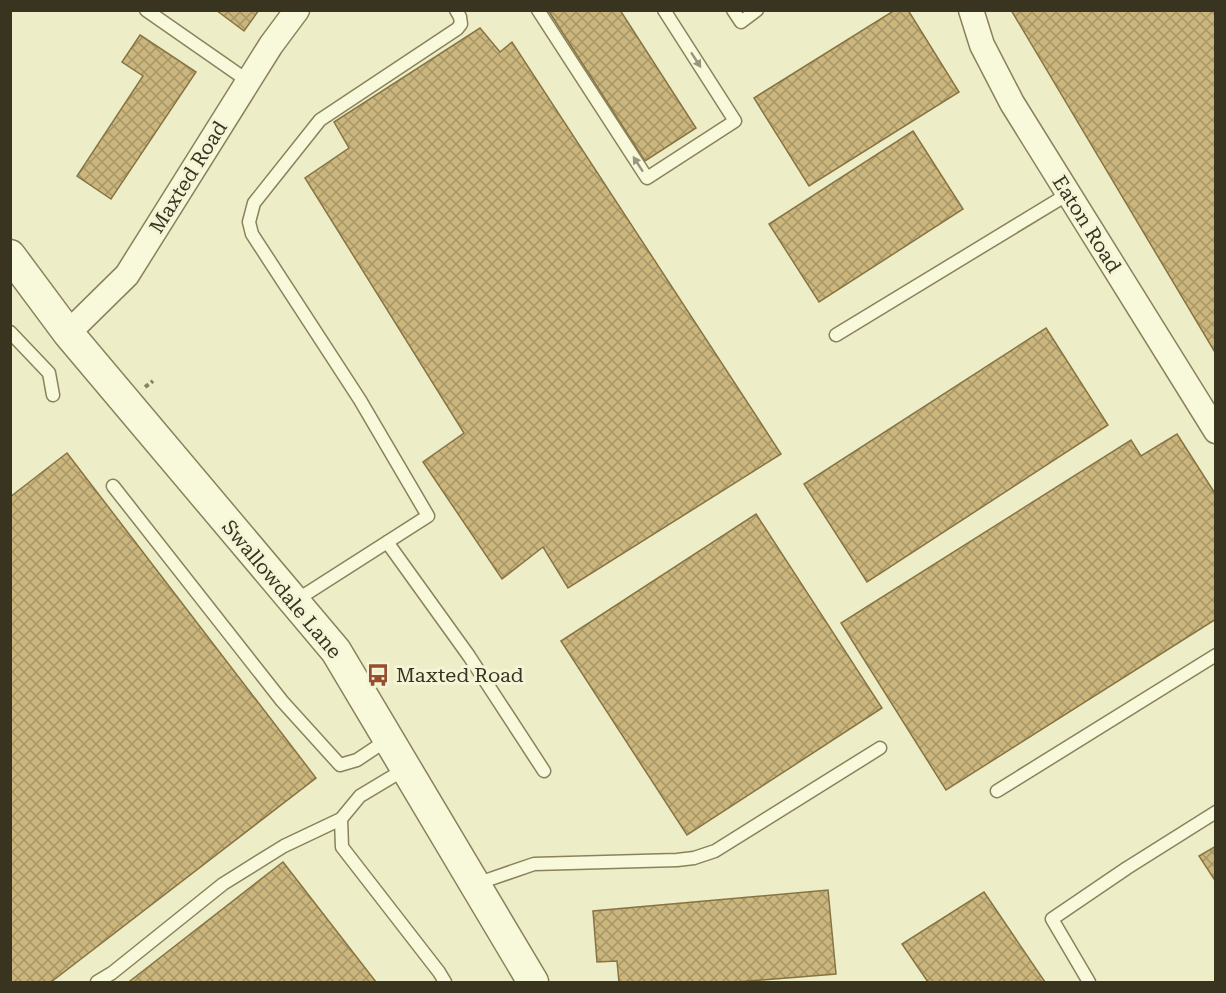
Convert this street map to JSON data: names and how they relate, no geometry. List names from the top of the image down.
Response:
{
  "streets": {
    "street": ["Maxted Road", "Eaton Road", "Swallowdale Lane"]
  },
  "crossings": [
    ["Maxted Road", "Swallowdale Lane"]
  ],
  "places": {
    "bus stop": ["Maxted Road"]
  }
}
